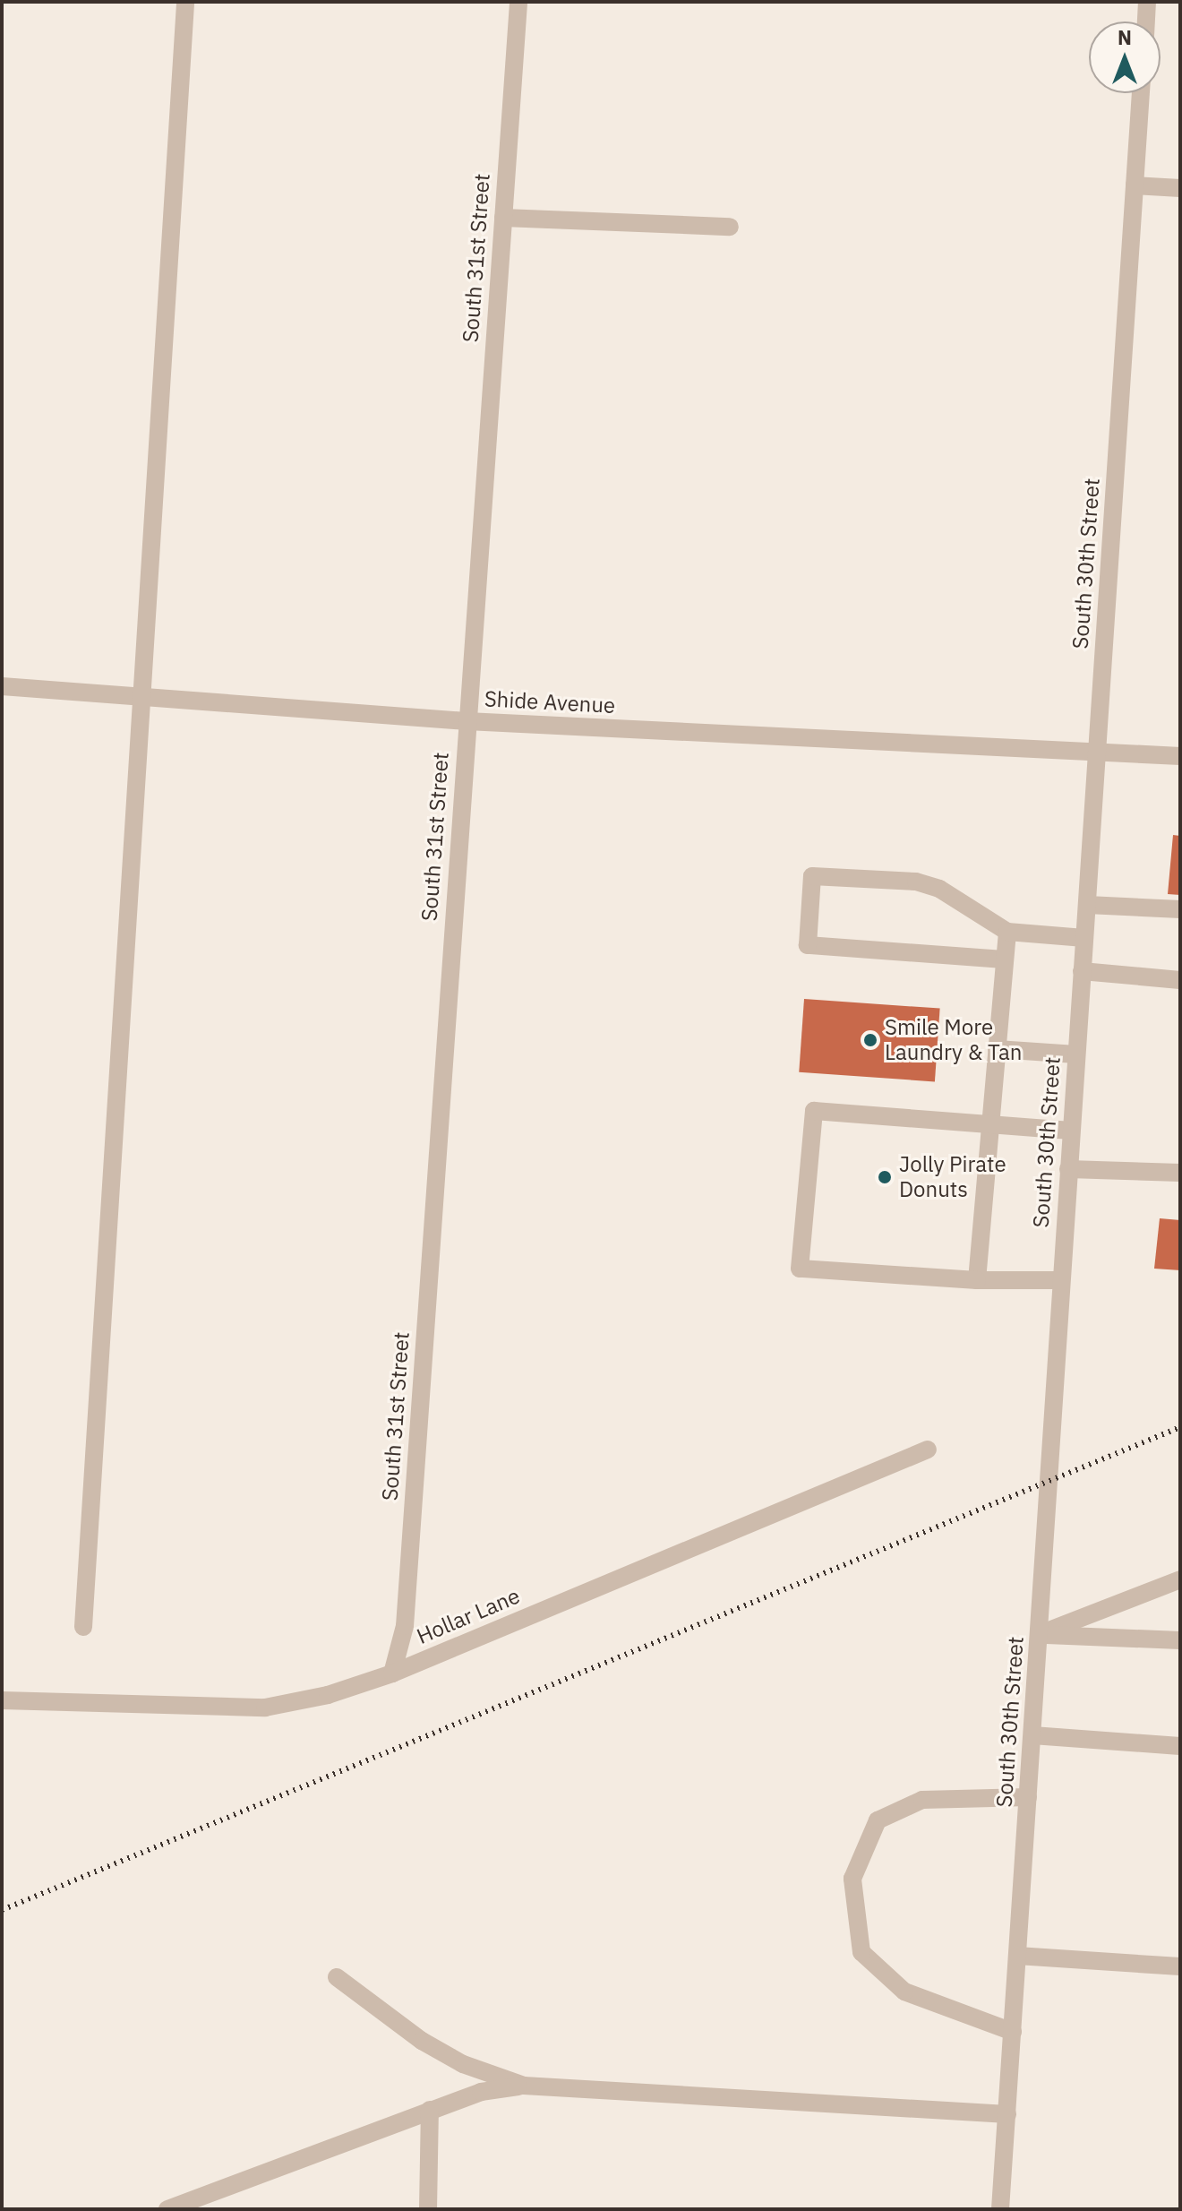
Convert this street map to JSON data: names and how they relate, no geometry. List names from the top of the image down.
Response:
{
  "streets": {
    "street": [
      "South 31st Street",
      "South 30th Street",
      "Shide Avenue",
      "Hollar Lane"
    ]
  },
  "crossings": [
    ["South 31st Street", "Shide Avenue"],
    ["South 31st Street", "Hollar Lane"],
    ["South 30th Street", "Shide Avenue"]
  ],
  "places": ["Smile More Laundry & Tan", "Jolly Pirate Donuts"],
  "north": "top"
}
